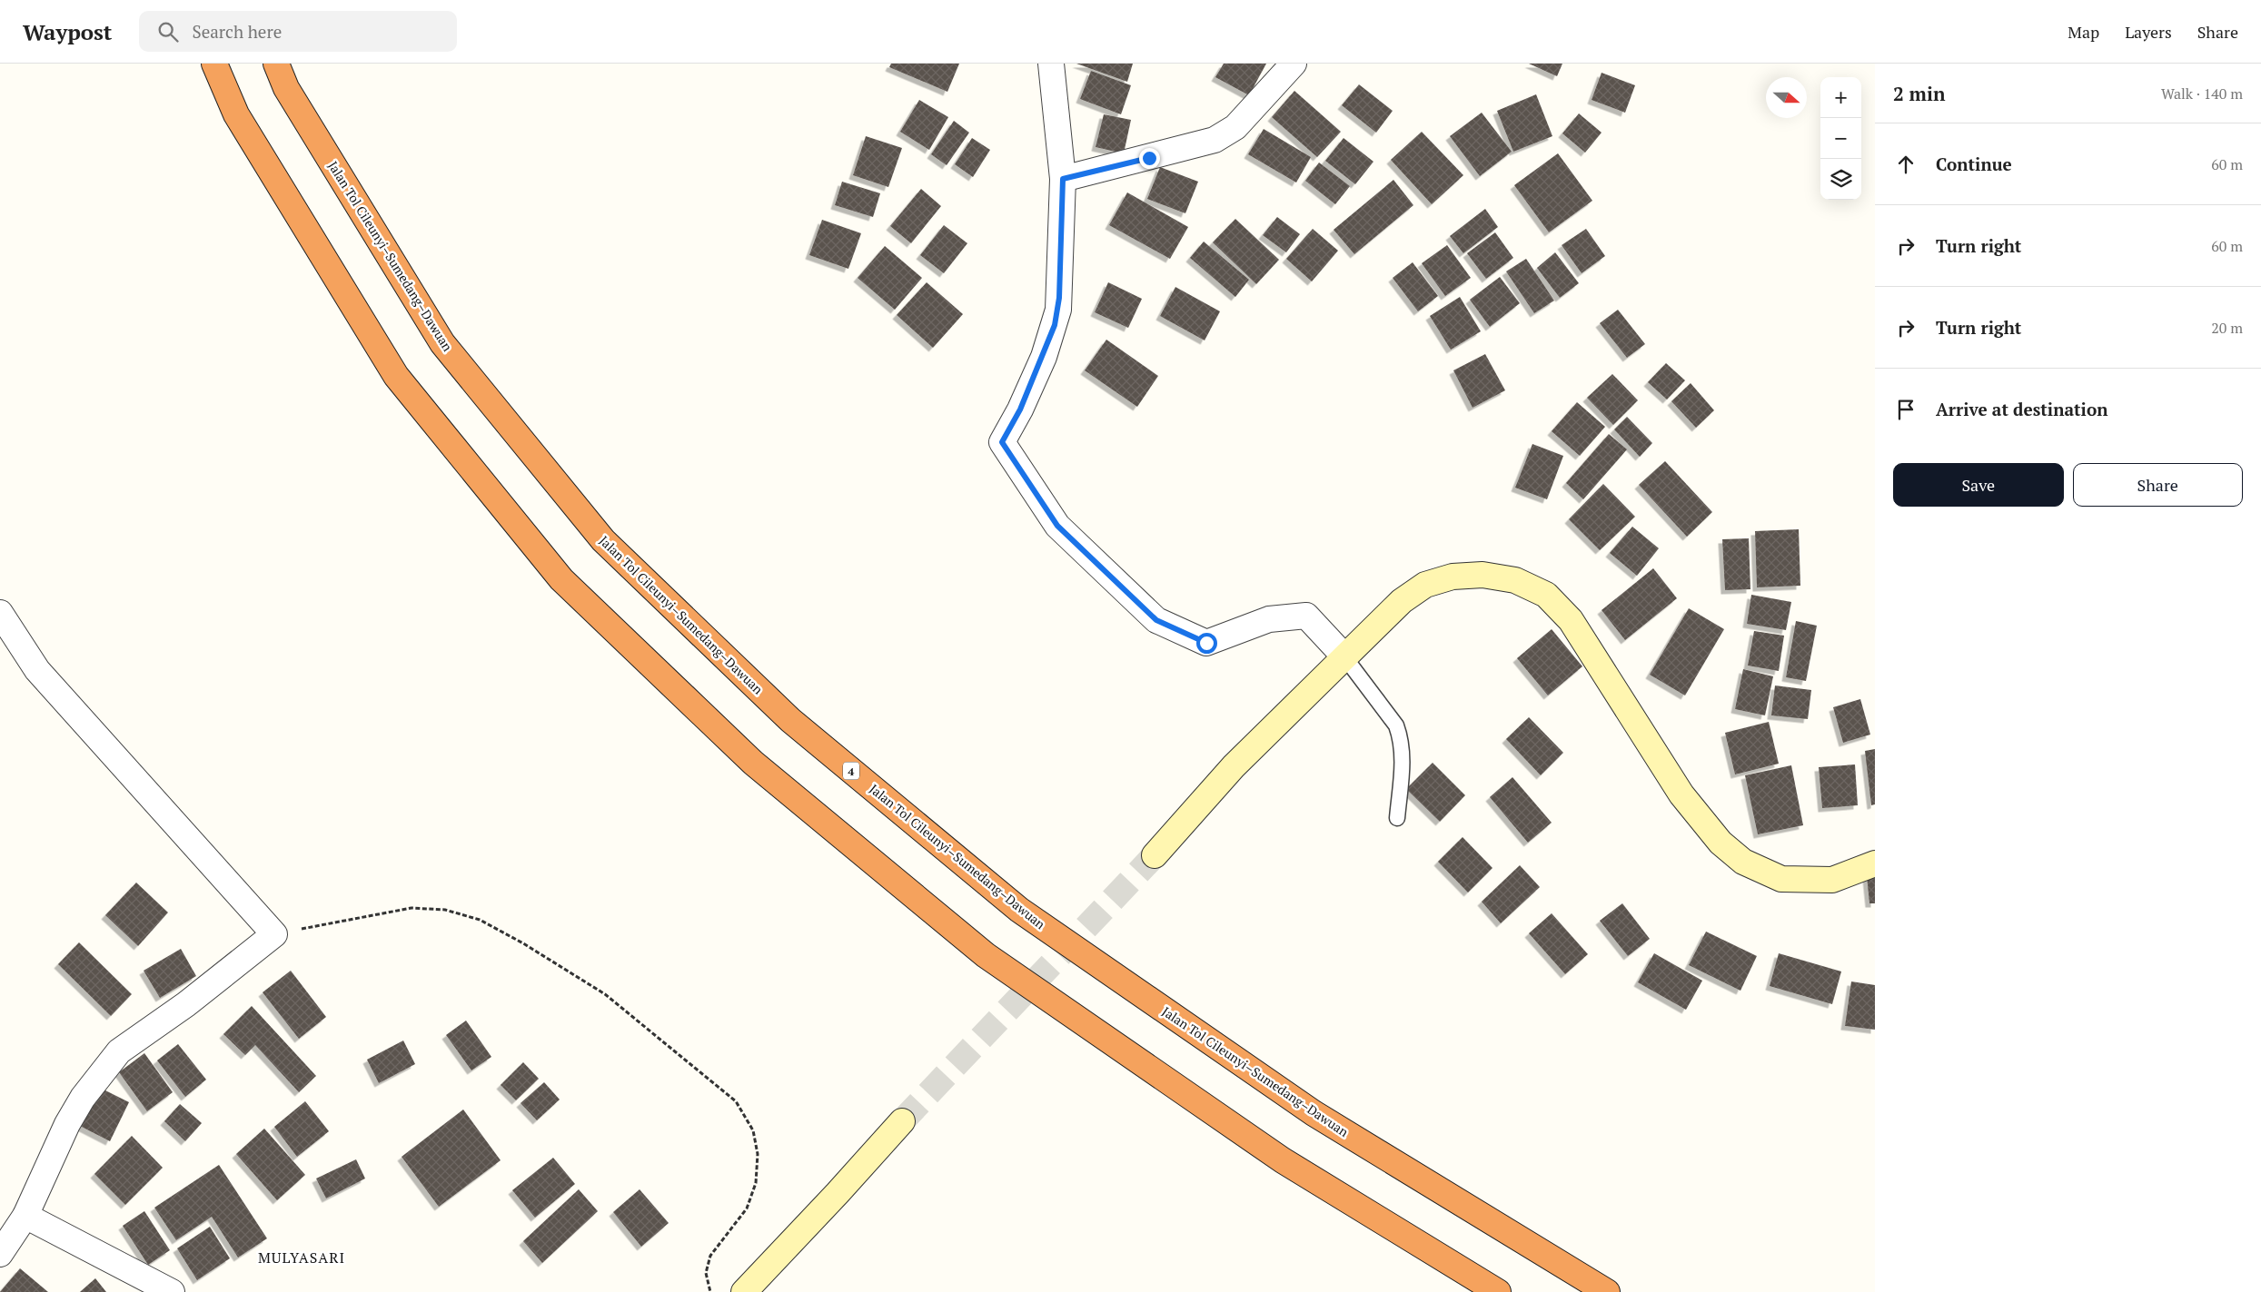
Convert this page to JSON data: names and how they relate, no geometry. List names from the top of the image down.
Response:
{
  "streets": {
    "highway": ["Jalan Tol Cileunyi–Sumedang–Dawuan", "4"]
  },
  "districts": ["MULYASARI"],
  "north": "right",
  "page": {
    "header": "Waypost",
    "search": "Search here",
    "nav": ["Map", "Layers", "Share"],
    "heading": ["2 min", "Walk · 140 m"],
    "map_buttons": ["+", "−"],
    "list": [
      ["Continue", "60 m"],
      ["Turn right", "60 m"],
      ["Turn right", "20 m"],
      "Arrive at destination"
    ],
    "buttons": ["Save", "Share"]
  }
}
